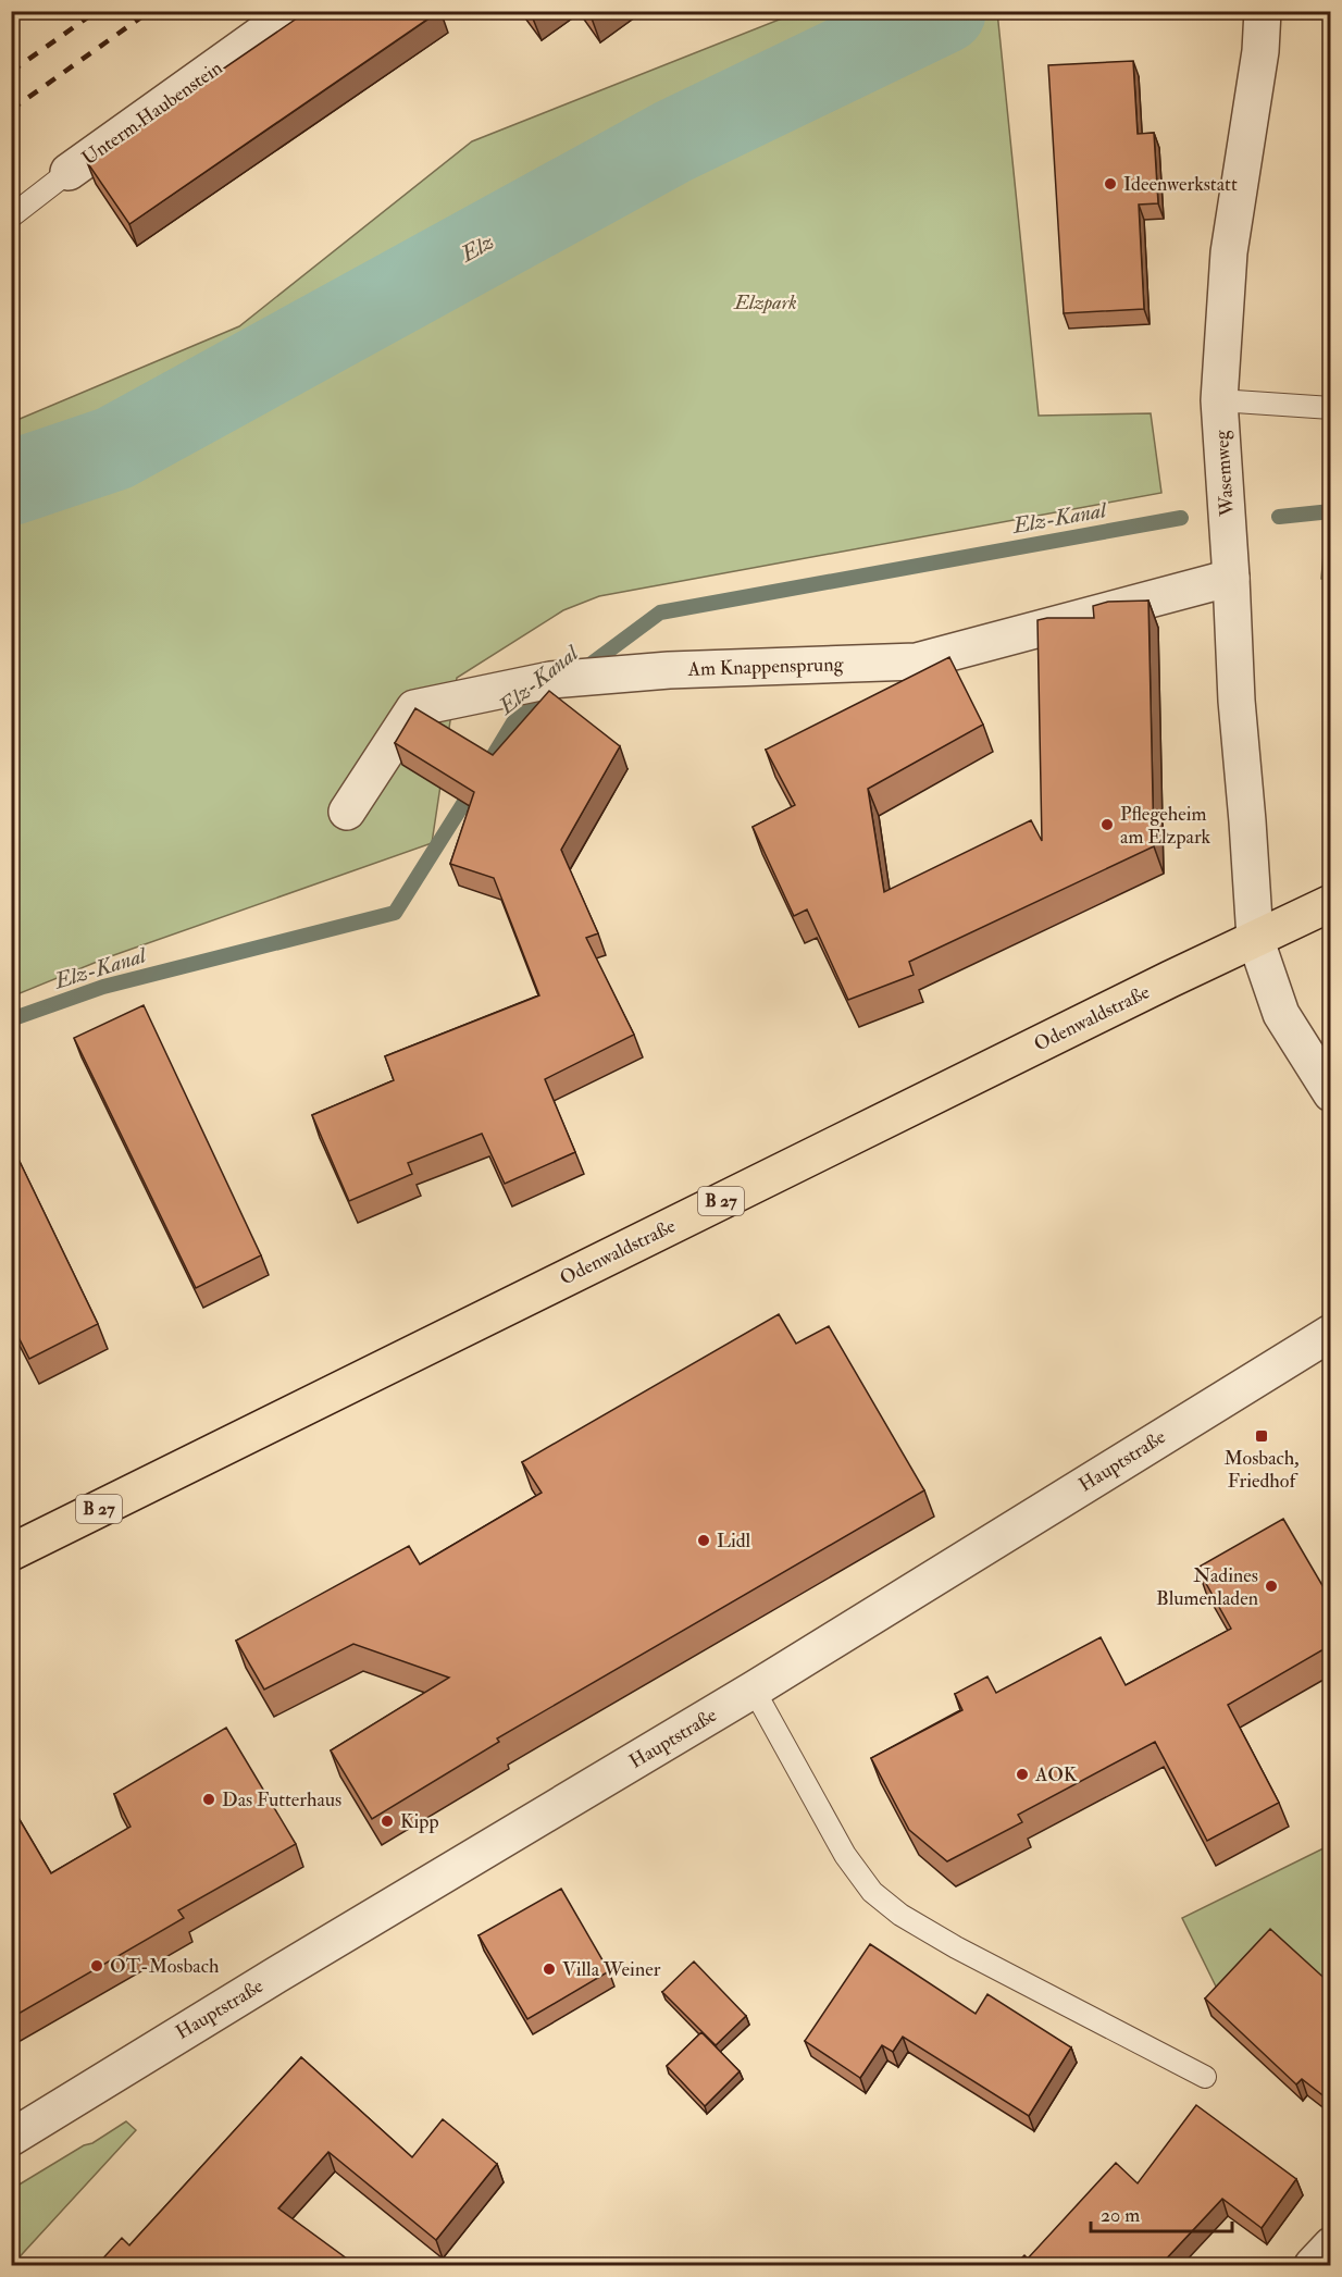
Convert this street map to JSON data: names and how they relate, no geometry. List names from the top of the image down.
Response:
{
  "streets": {
    "main road": ["Odenwaldstraße", "B 27"],
    "street": [
      "Unterm Haubenstein",
      "Wasemweg",
      "Am Knappensprung",
      "Hauptstraße"
    ]
  },
  "crossings": [
    ["Wasemweg", "Am Knappensprung"],
    ["Wasemweg", "Odenwaldstraße"]
  ],
  "water": ["Elz", "Elz-Kanal"],
  "parks": ["Elzpark"],
  "places": {
    "other": [
      "Ideenwerkstatt",
      "Pflegeheim am Elzpark",
      "Lidl",
      "Nadines Blumenladen",
      "AOK",
      "Das Futterhaus",
      "Kipp",
      "OT-Mosbach",
      "Villa Weiner"
    ],
    "transit": ["Mosbach, Friedhof"]
  },
  "scale_bar": "20 m"
}
